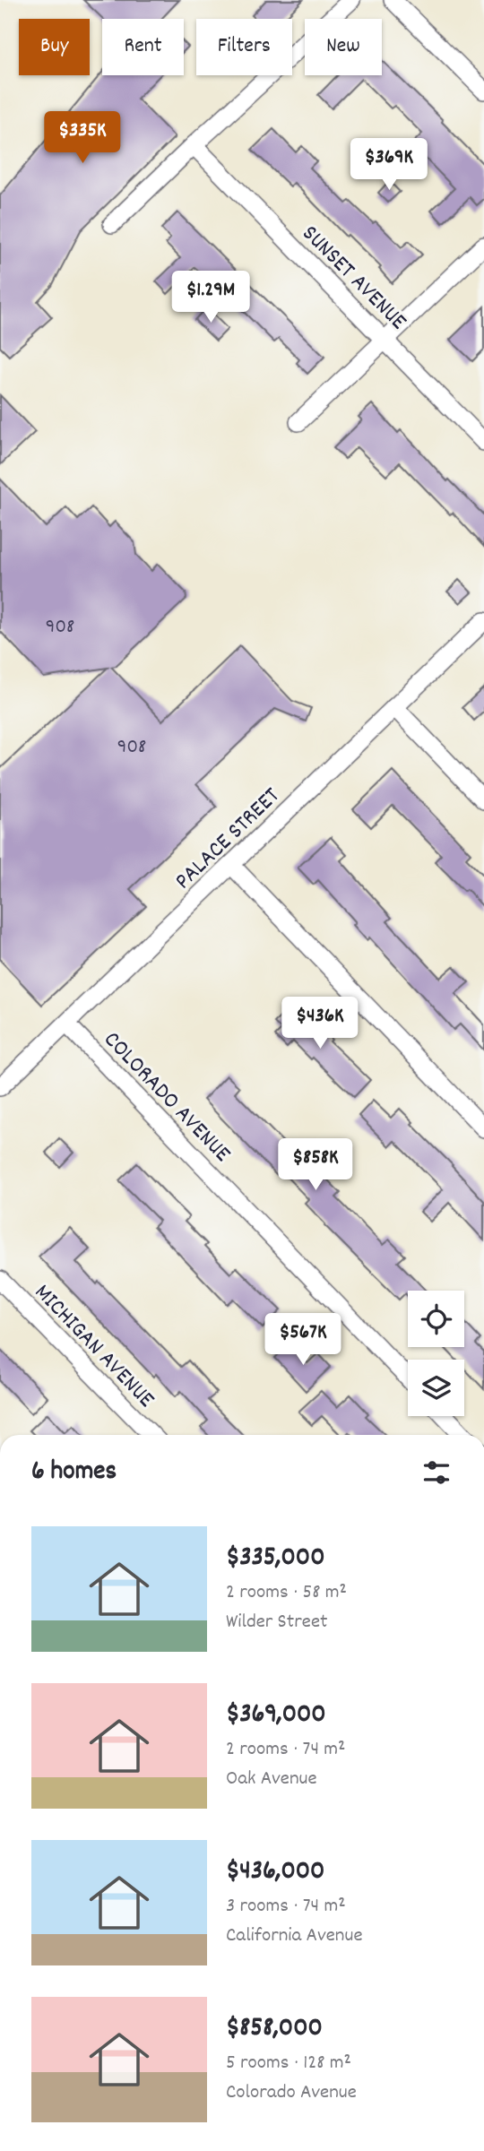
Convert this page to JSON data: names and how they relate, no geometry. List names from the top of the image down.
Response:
{
  "streets": {
    "street": [
      "SUNSET AVENUE",
      "PALACE STREET",
      "COLORADO AVENUE",
      "MICHIGAN AVENUE"
    ]
  },
  "crossings": [
    ["PALACE STREET", "COLORADO AVENUE"]
  ],
  "house_numbers": ["908", "908"],
  "page": {
    "chip": [
      "Buy",
      "Rent",
      "Filters",
      "New"
    ],
    "price": [
      "$335K",
      "$369K",
      "$1.29M",
      "$436K",
      "$858K",
      "$567K"
    ],
    "heading": "6 homes",
    "list": [
      {
        "name": "$335,000",
        "note": "2 rooms · 58 m² · Wilder Street"
      },
      {
        "name": "$369,000",
        "note": "2 rooms · 74 m² · Oak Avenue"
      },
      {
        "name": "$436,000",
        "note": "3 rooms · 74 m² · California Avenue"
      },
      {
        "name": "$858,000",
        "note": "5 rooms · 128 m² · Colorado Avenue"
      }
    ]
  }
}
